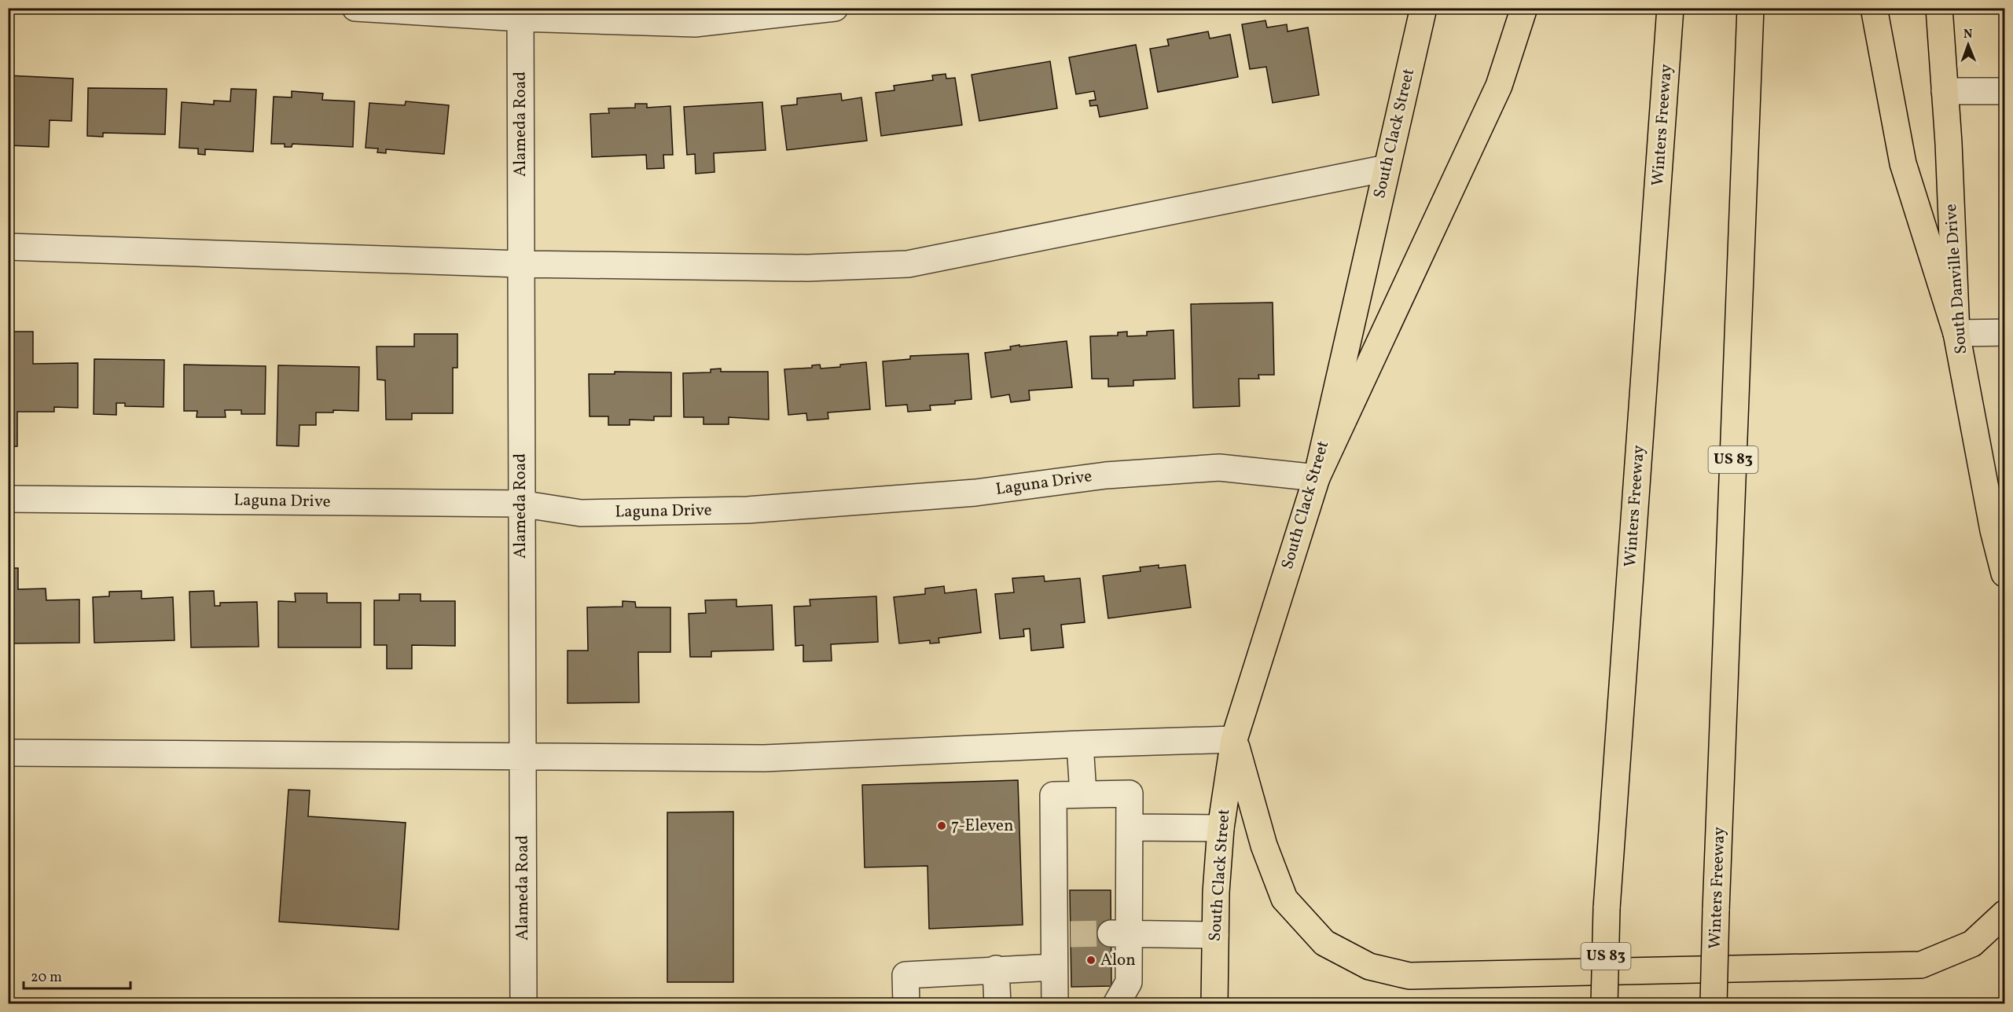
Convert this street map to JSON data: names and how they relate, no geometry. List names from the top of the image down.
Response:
{
  "streets": {
    "main road": [
      "Winters Freeway",
      "South Clack Street",
      "South Danville Drive",
      "US 83"
    ],
    "street": ["Alameda Road", "Laguna Drive"]
  },
  "crossings": [
    ["Alameda Road", "Laguna Drive"],
    ["South Clack Street", "Laguna Drive"]
  ],
  "places": ["7-Eleven", "Alon"],
  "scale_bar": "20 m",
  "north": "top"
}
